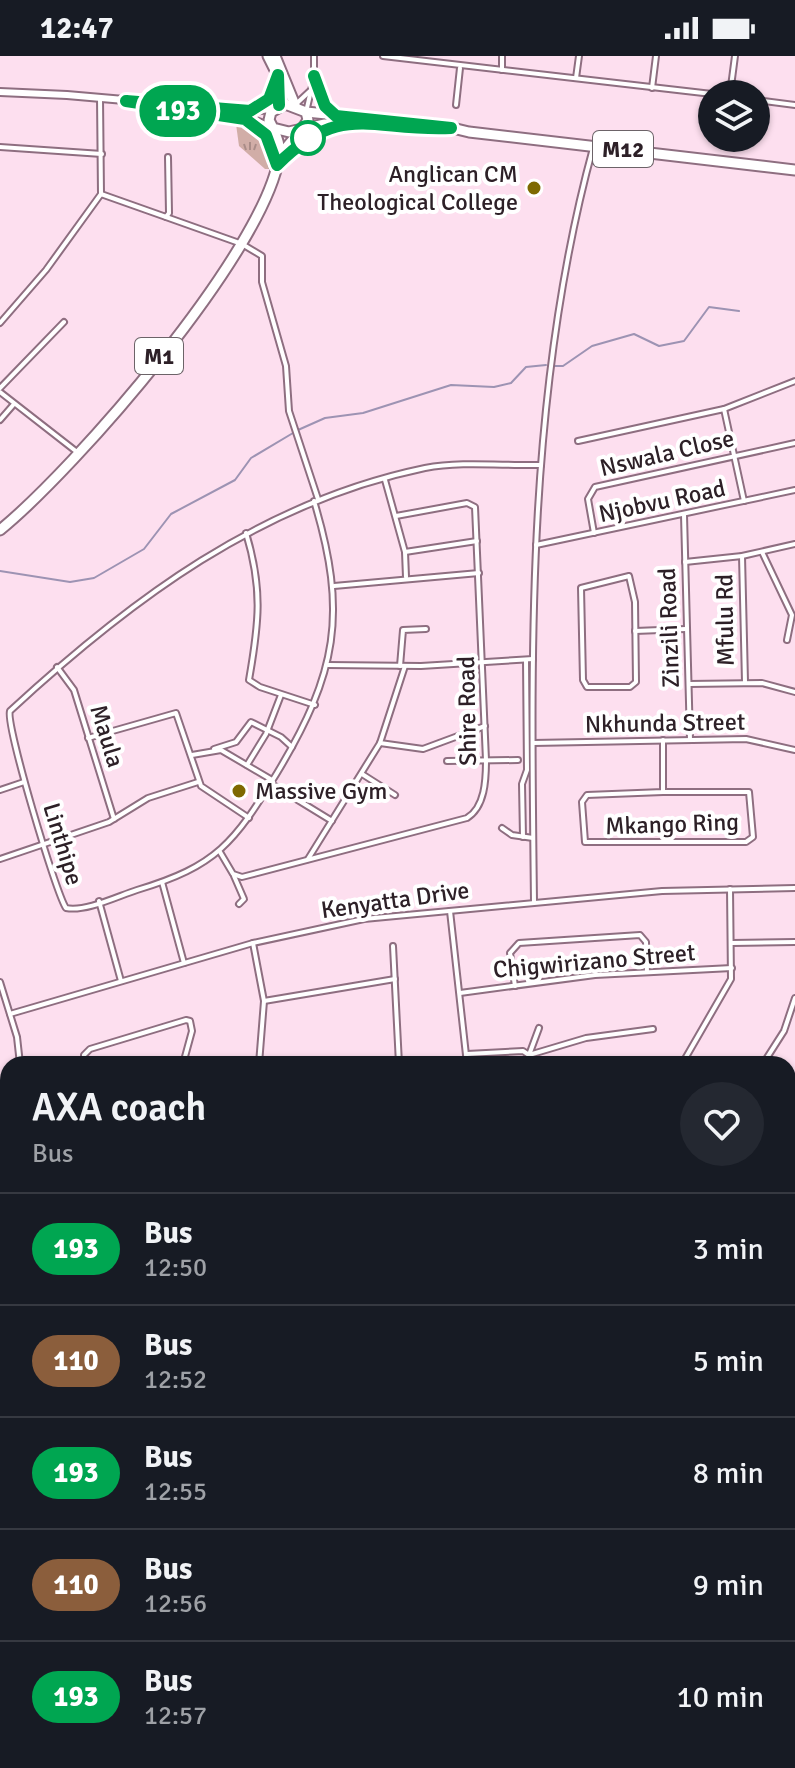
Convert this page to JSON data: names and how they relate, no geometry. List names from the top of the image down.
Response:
{
  "streets": {
    "highway": ["M12", "M1"],
    "street": [
      "Nswala Close",
      "Njobvu Road",
      "Mfulu Rd",
      "Zinzili Road",
      "Shire Road",
      "Nkhunda Street",
      "Maula",
      "Mkango Ring",
      "Linthipe",
      "Kenyatta Drive",
      "Chigwirizano Street"
    ]
  },
  "crossings": [
    ["M12", "M1"],
    ["Nswala Close", "Njobvu Road"],
    ["Njobvu Road", "Zinzili Road"],
    ["Zinzili Road", "Nkhunda Street"],
    ["Nkhunda Street", "Mkango Ring"],
    ["Maula", "Linthipe"]
  ],
  "places": ["Anglican CM Theological College", "Massive Gym"],
  "lines": ["bus line 193"],
  "page": {
    "status": "12:47",
    "on_map": "193",
    "heading": ["AXA coach", "Bus"],
    "list": [
      {
        "mark": "193",
        "name": "Bus",
        "note": "12:50",
        "value": "3 min"
      },
      {
        "mark": "110",
        "name": "Bus",
        "note": "12:52",
        "value": "5 min"
      },
      {
        "mark": "193",
        "name": "Bus",
        "note": "12:55",
        "value": "8 min"
      },
      {
        "mark": "110",
        "name": "Bus",
        "note": "12:56",
        "value": "9 min"
      },
      {
        "mark": "193",
        "name": "Bus",
        "note": "12:57",
        "value": "10 min"
      }
    ]
  }
}
